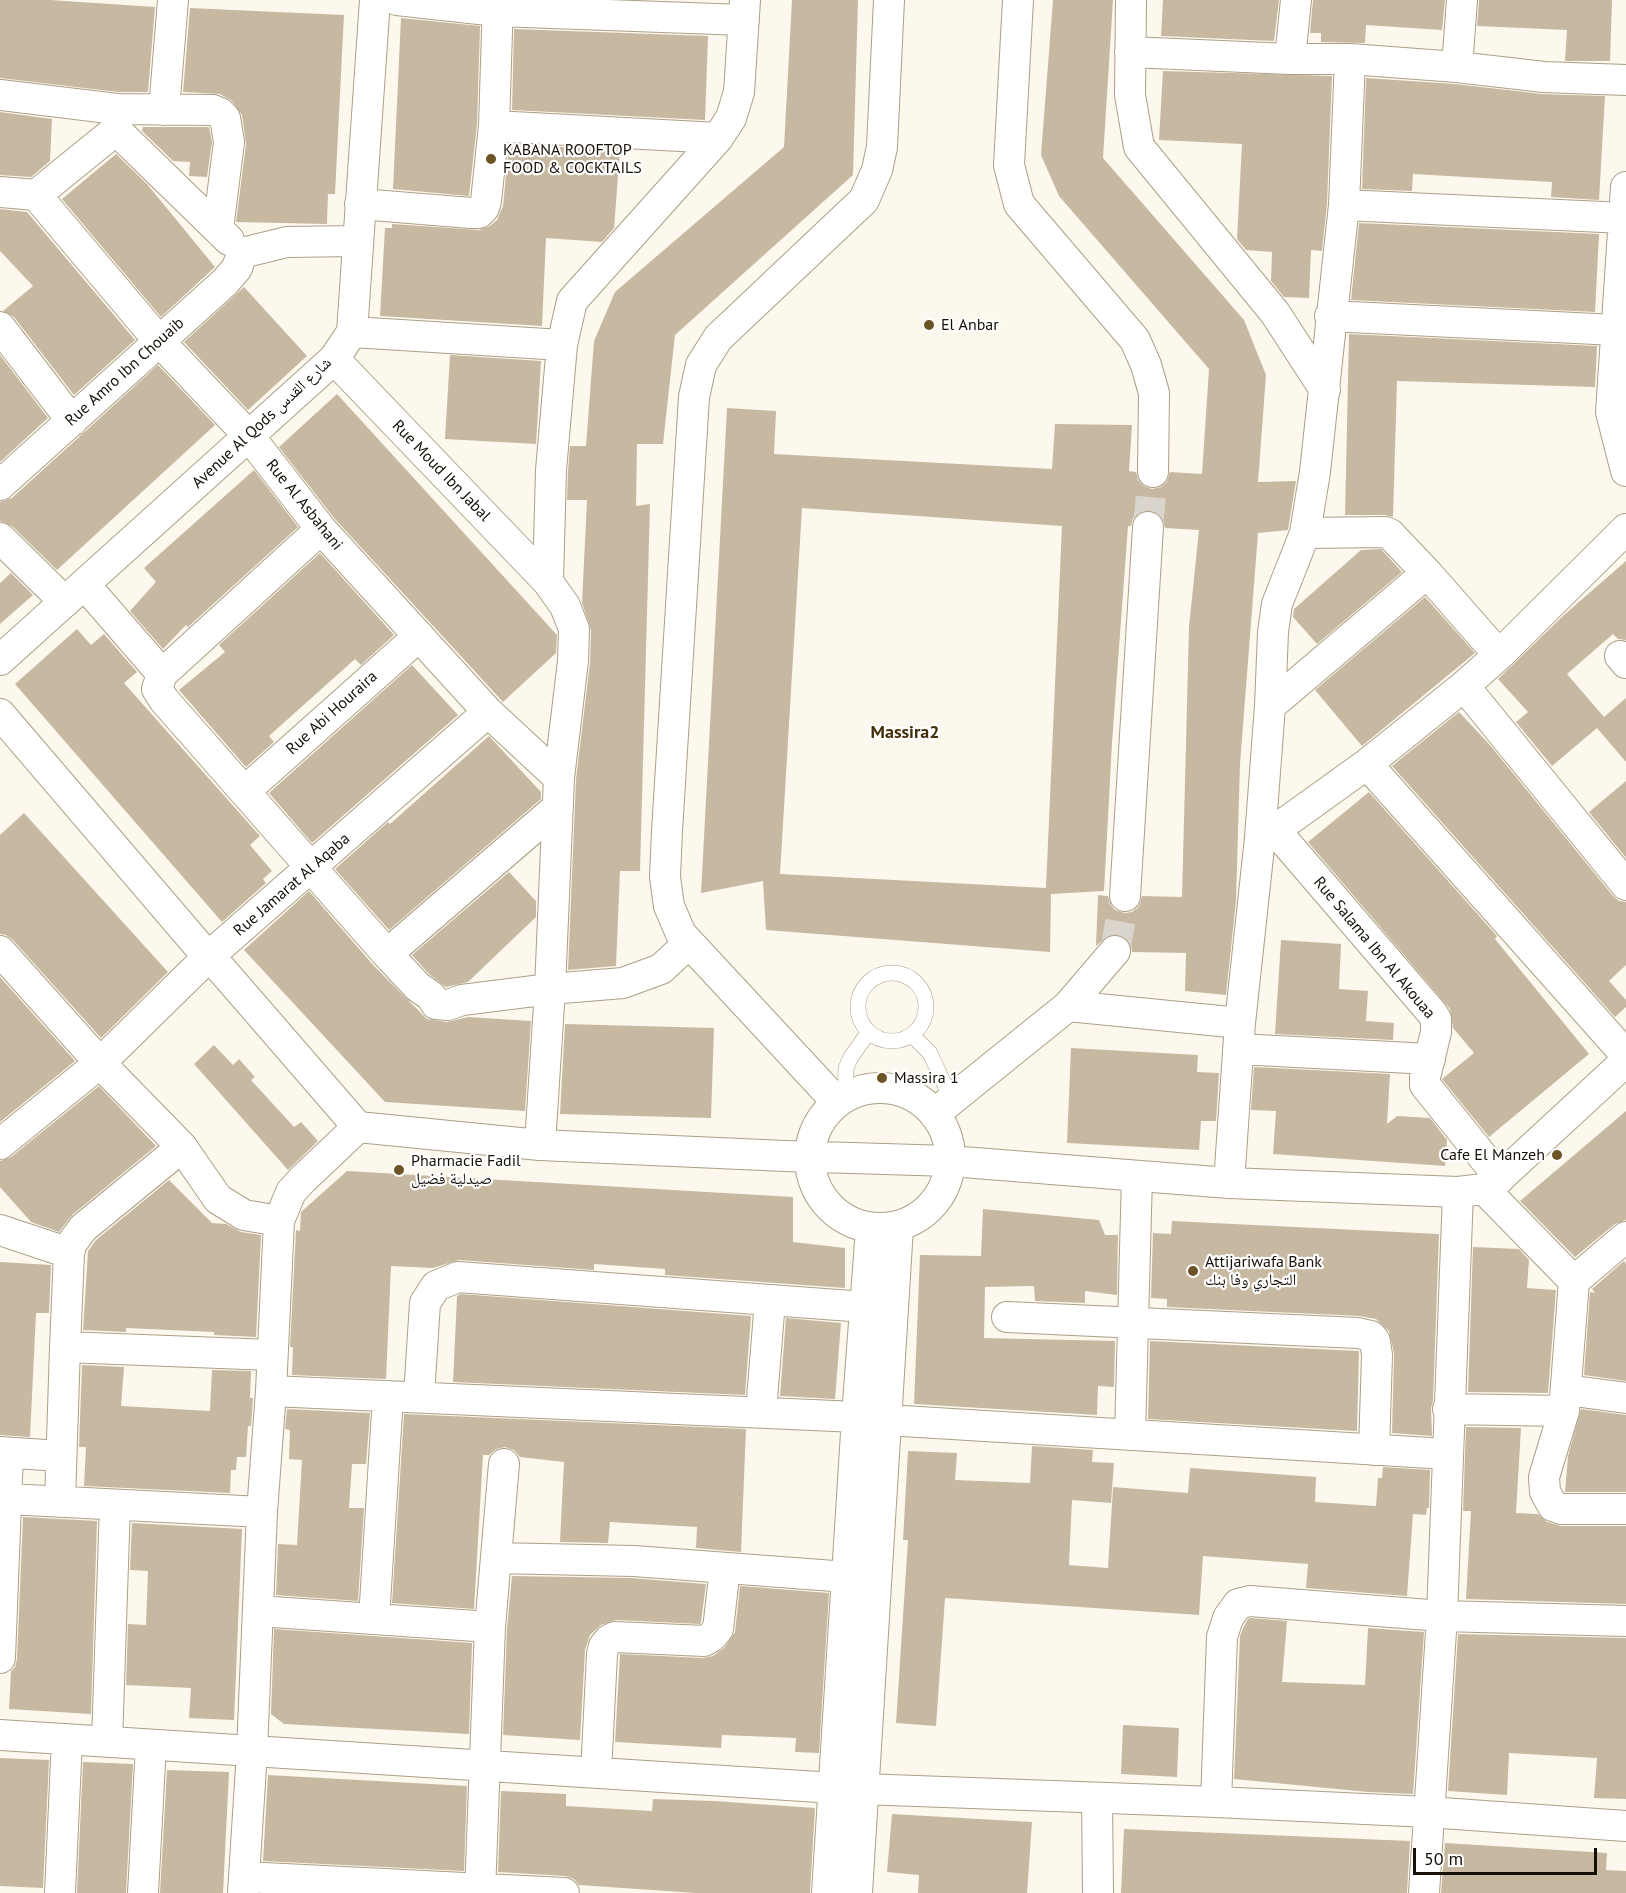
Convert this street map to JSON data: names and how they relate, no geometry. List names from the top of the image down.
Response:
{
  "streets": {
    "street": [
      "Rue Amro Ibn Chouaib",
      "Avenue Al Qods شارع القدس",
      "Rue Moud Ibn Jabal",
      "Rue Al Asbahani",
      "Rue Abi Houraira",
      "Rue Jamarat Al Aqaba",
      "Rue Salama Ibn Al Akouaa"
    ]
  },
  "crossings": [
    ["Rue Amro Ibn Chouaib", "Rue Al Asbahani"],
    ["Avenue Al Qods شارع القدس", "Rue Moud Ibn Jabal"],
    ["Avenue Al Qods شارع القدس", "Rue Al Asbahani"],
    ["Rue Moud Ibn Jabal", "Rue Al Asbahani"],
    ["Rue Al Asbahani", "Rue Abi Houraira"],
    ["Rue Al Asbahani", "Rue Jamarat Al Aqaba"]
  ],
  "districts": ["Massira2"],
  "places": [
    "KABANA ROOFTOP FOOD & COCKTAILS",
    "El Anbar",
    "Massira 1",
    "Cafe El Manzeh",
    "Pharmacie Fadil صيدلية فضيل",
    "Attijariwafa Bank التجاري وفا بنك"
  ],
  "scale_bar": "50 m"
}
